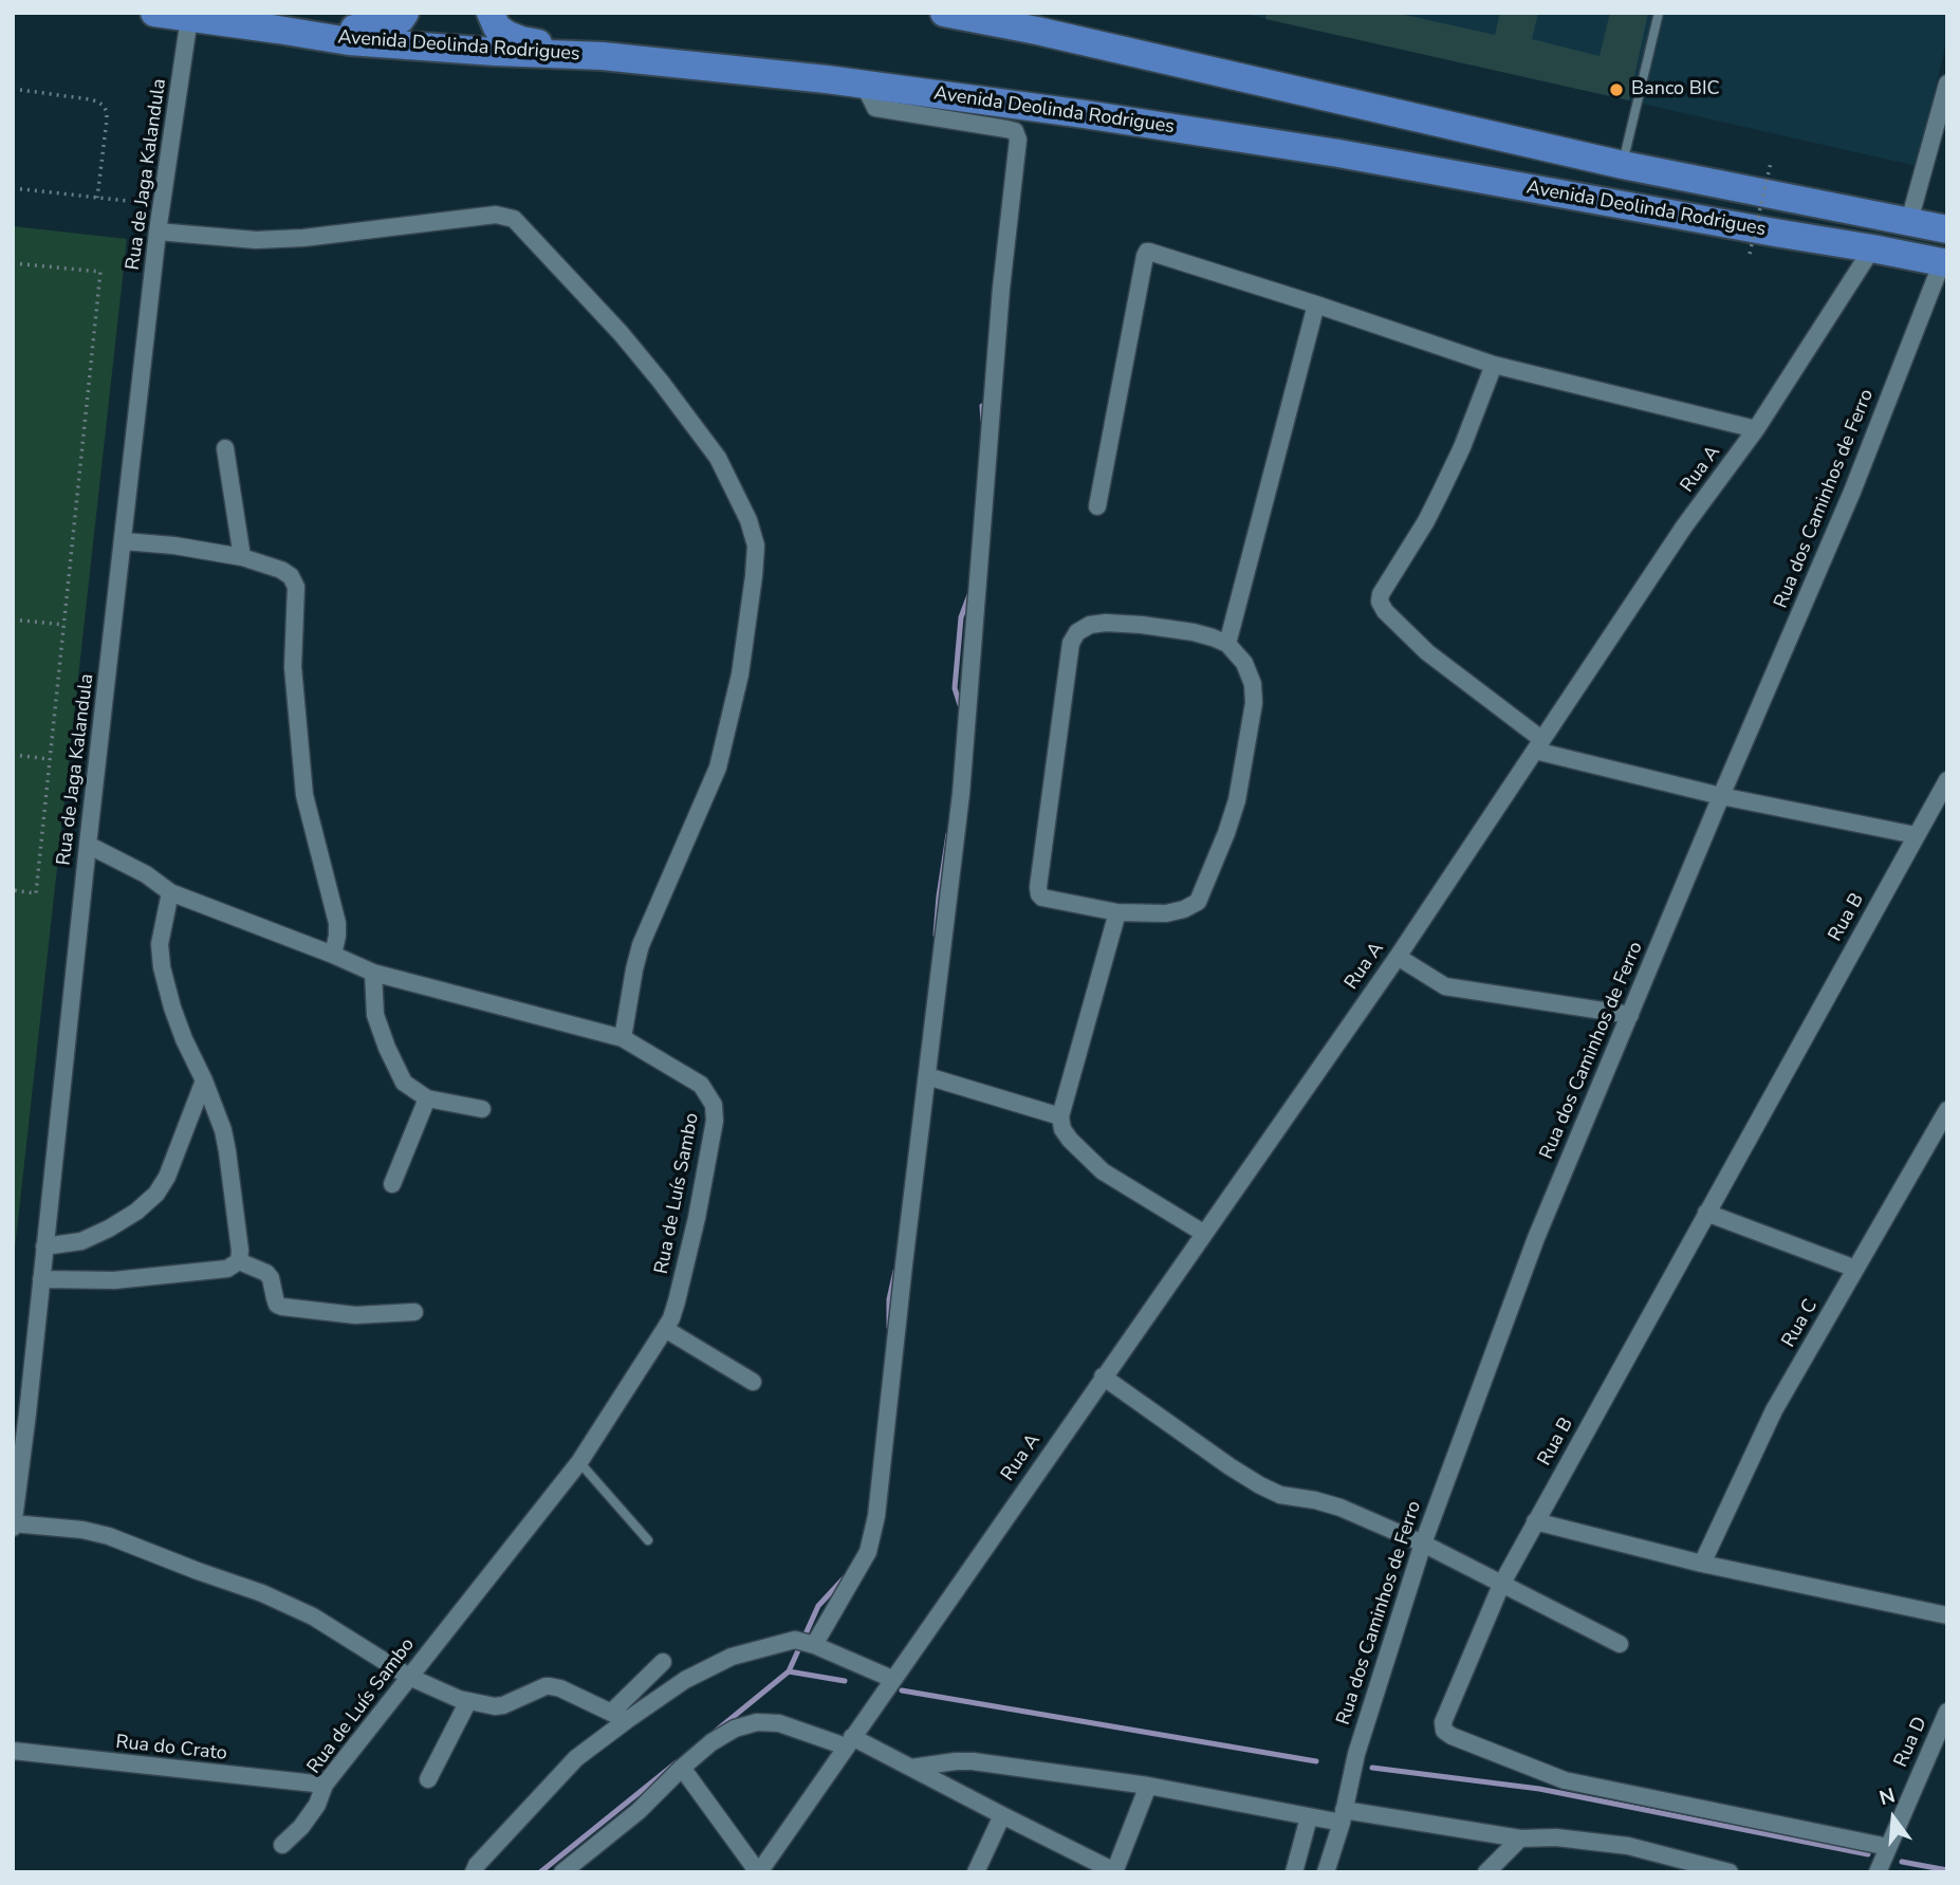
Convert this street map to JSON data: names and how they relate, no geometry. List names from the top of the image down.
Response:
{
  "streets": {
    "highway": ["Avenida Deolinda Rodrigues"],
    "street": [
      "Rua de Jaga Kalandula",
      "Rua A",
      "Rua dos Caminhos de Ferro",
      "Rua B",
      "Rua de Luís Sambo",
      "Rua C",
      "Rua D",
      "Rua do Crato"
    ]
  },
  "crossings": [
    ["Avenida Deolinda Rodrigues", "Rua de Jaga Kalandula"],
    ["Avenida Deolinda Rodrigues", "Rua A"],
    ["Avenida Deolinda Rodrigues", "Rua dos Caminhos de Ferro"],
    ["Rua de Jaga Kalandula", "Rua de Luís Sambo"],
    ["Rua B", "Rua D"],
    ["Rua de Luís Sambo", "Rua do Crato"]
  ],
  "places": ["Banco BIC"],
  "north": "top"
}
